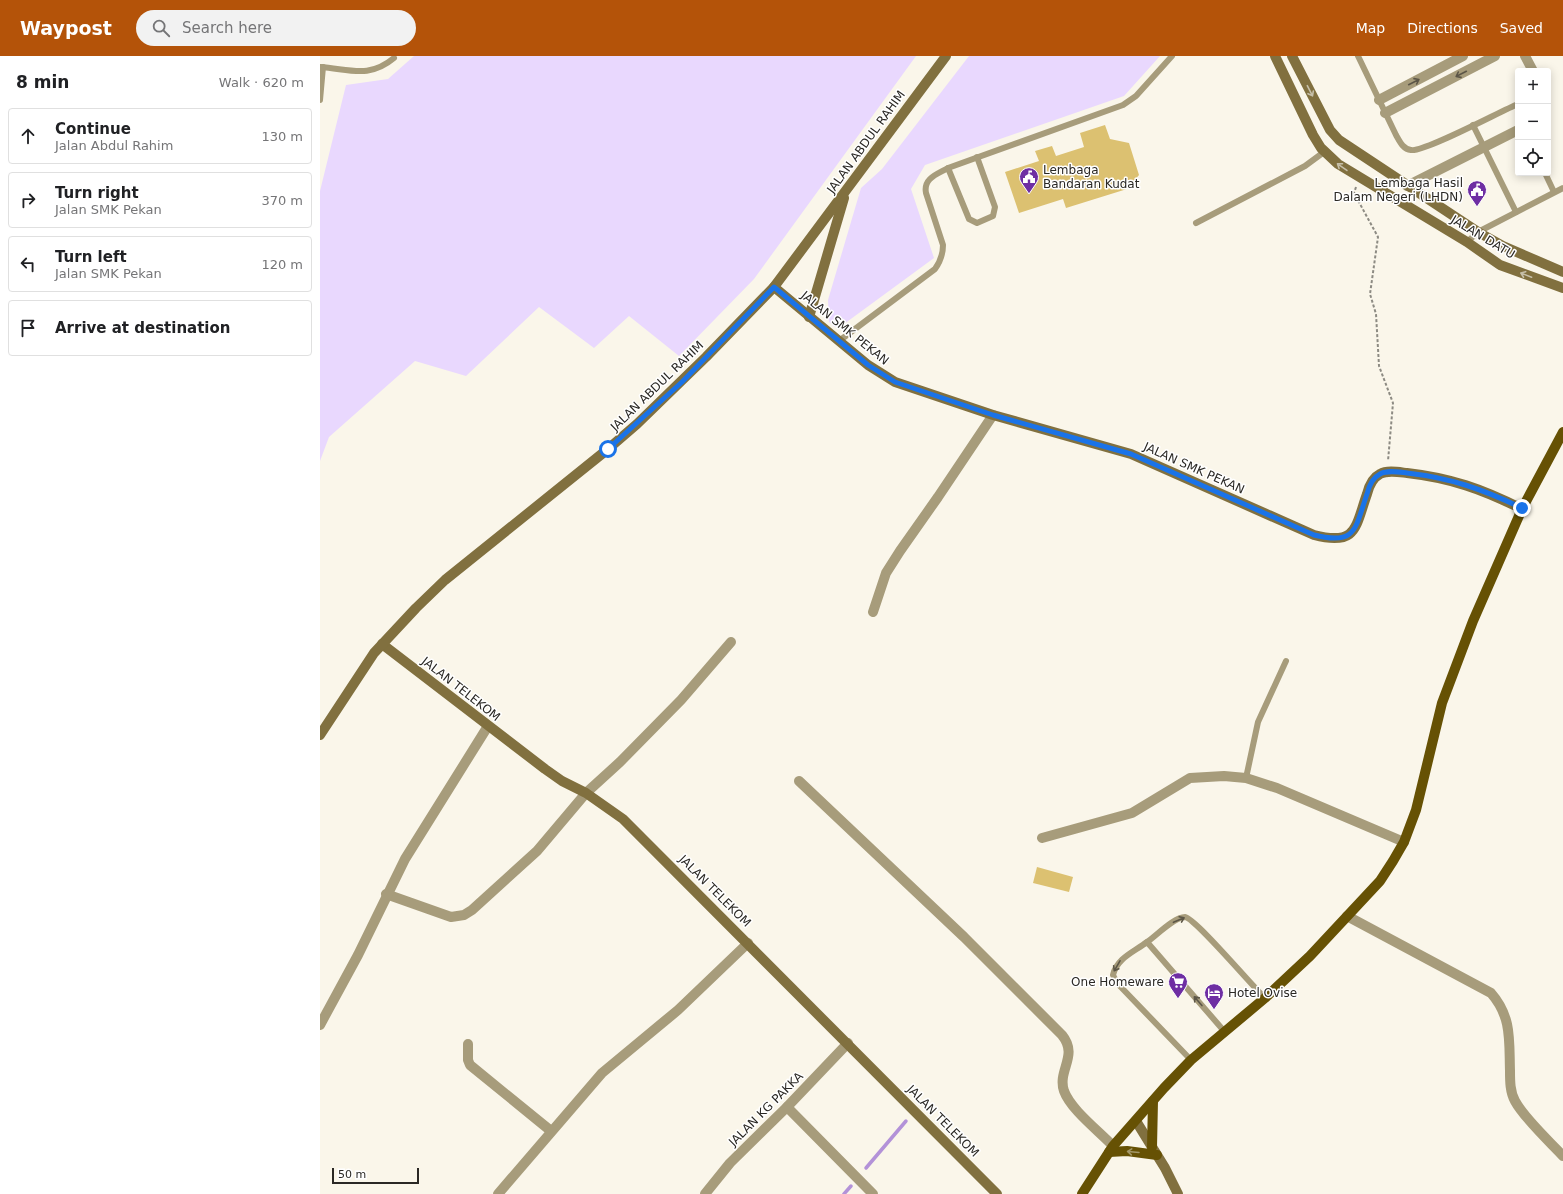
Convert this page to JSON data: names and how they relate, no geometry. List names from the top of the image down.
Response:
{
  "streets": {
    "street": [
      "JALAN ABDUL RAHIM",
      "JALAN DATU",
      "JALAN SMK PEKAN",
      "JALAN TELEKOM",
      "JALAN KG PAKKA"
    ]
  },
  "crossings": [
    ["JALAN ABDUL RAHIM", "JALAN SMK PEKAN"],
    ["JALAN ABDUL RAHIM", "JALAN TELEKOM"],
    ["JALAN TELEKOM", "JALAN KG PAKKA"]
  ],
  "places": {
    "public building": ["Lembaga Bandaran Kudat", "Lembaga Hasil Dalam Negeri (LHDN)"],
    "supermarket": ["One Homeware"],
    "hotel": ["Hotel Ovise"]
  },
  "scale_bar": "50 m",
  "page": {
    "header": "Waypost",
    "search": "Search here",
    "nav": ["Map", "Directions", "Saved"],
    "heading": ["8 min", "Walk · 620 m"],
    "map_buttons": ["+", "−"],
    "list": [
      ["Continue", "Jalan Abdul Rahim", "130 m"],
      ["Turn right", "Jalan SMK Pekan", "370 m"],
      ["Turn left", "Jalan SMK Pekan", "120 m"],
      "Arrive at destination"
    ],
    "scale": "50 m"
  }
}
